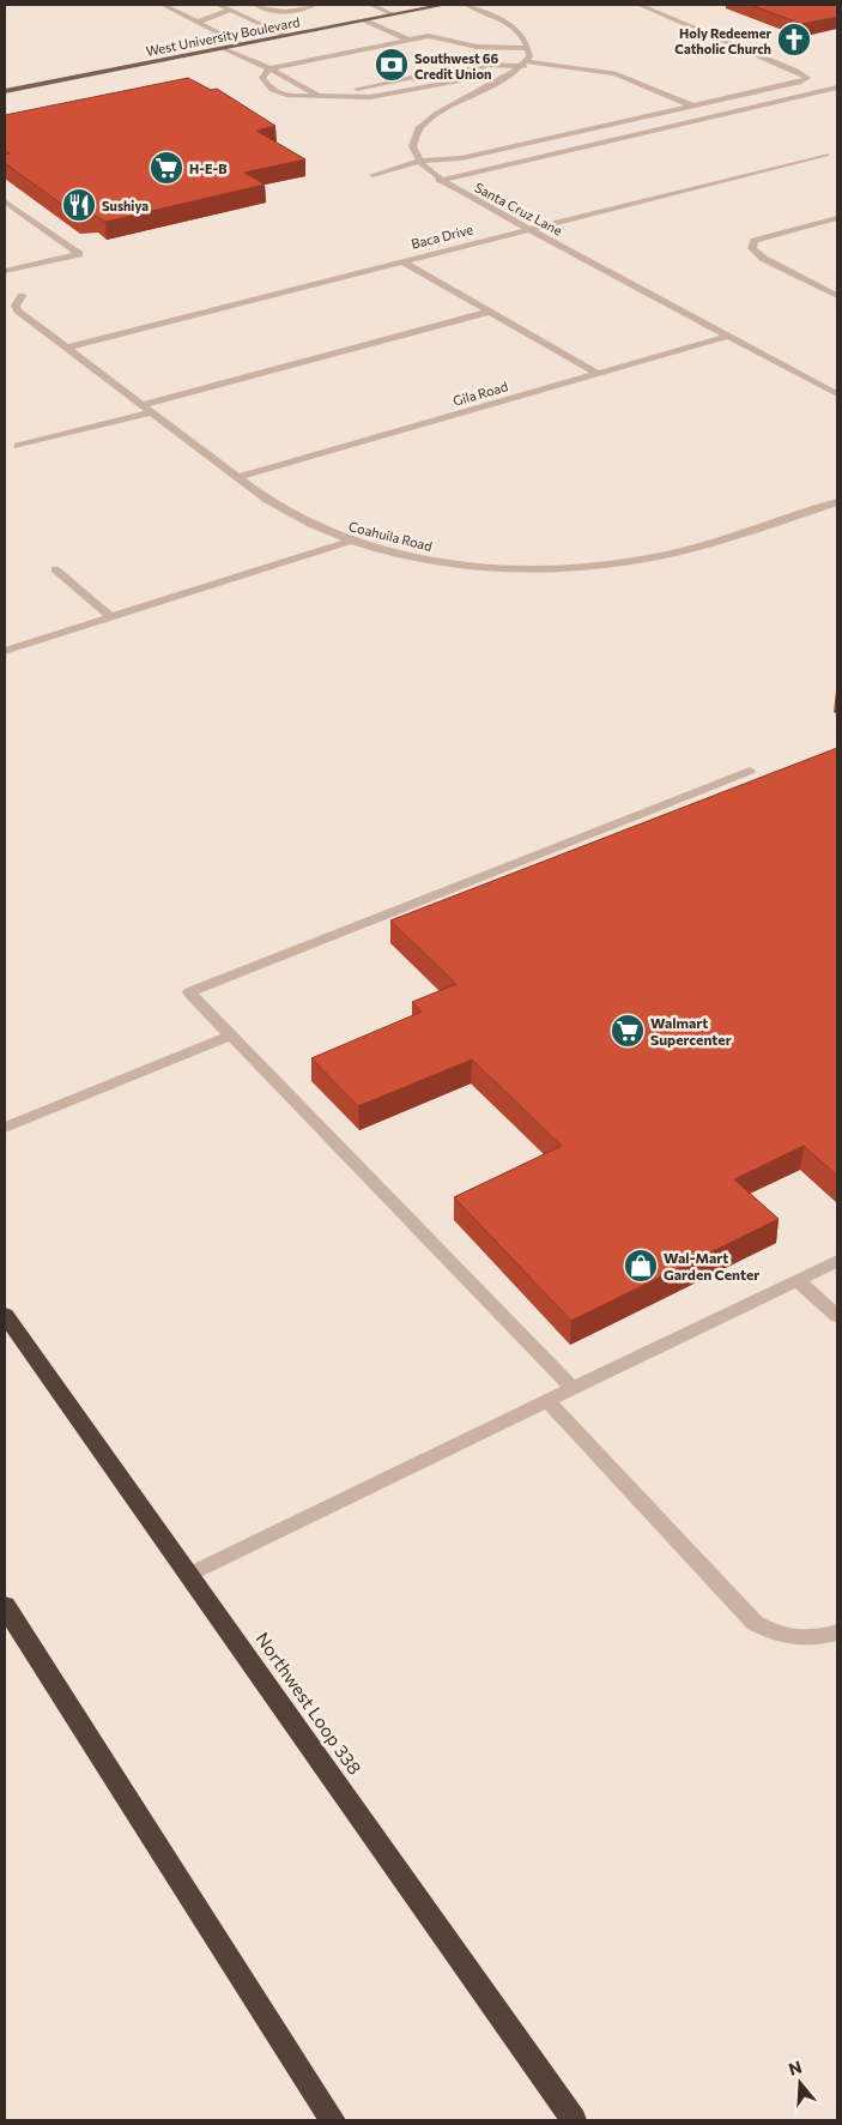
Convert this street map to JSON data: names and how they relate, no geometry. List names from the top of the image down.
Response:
{
  "streets": {
    "highway": ["Northwest Loop 338"],
    "main road": ["West University Boulevard"],
    "street": [
      "Santa Cruz Lane",
      "Baca Drive",
      "Gila Road",
      "Coahuila Road"
    ]
  },
  "crossings": [
    ["Santa Cruz Lane", "Baca Drive"],
    ["Santa Cruz Lane", "Gila Road"],
    ["Baca Drive", "Coahuila Road"],
    ["Gila Road", "Coahuila Road"]
  ],
  "places": {
    "church": ["Holy Redeemer Catholic Church"],
    "bank": ["Southwest 66 Credit Union"],
    "supermarket": ["H-E-B", "Walmart Supercenter"],
    "restaurant": ["Sushiya"],
    "shop": ["Wal-Mart Garden Center"]
  },
  "north": "top"
}
